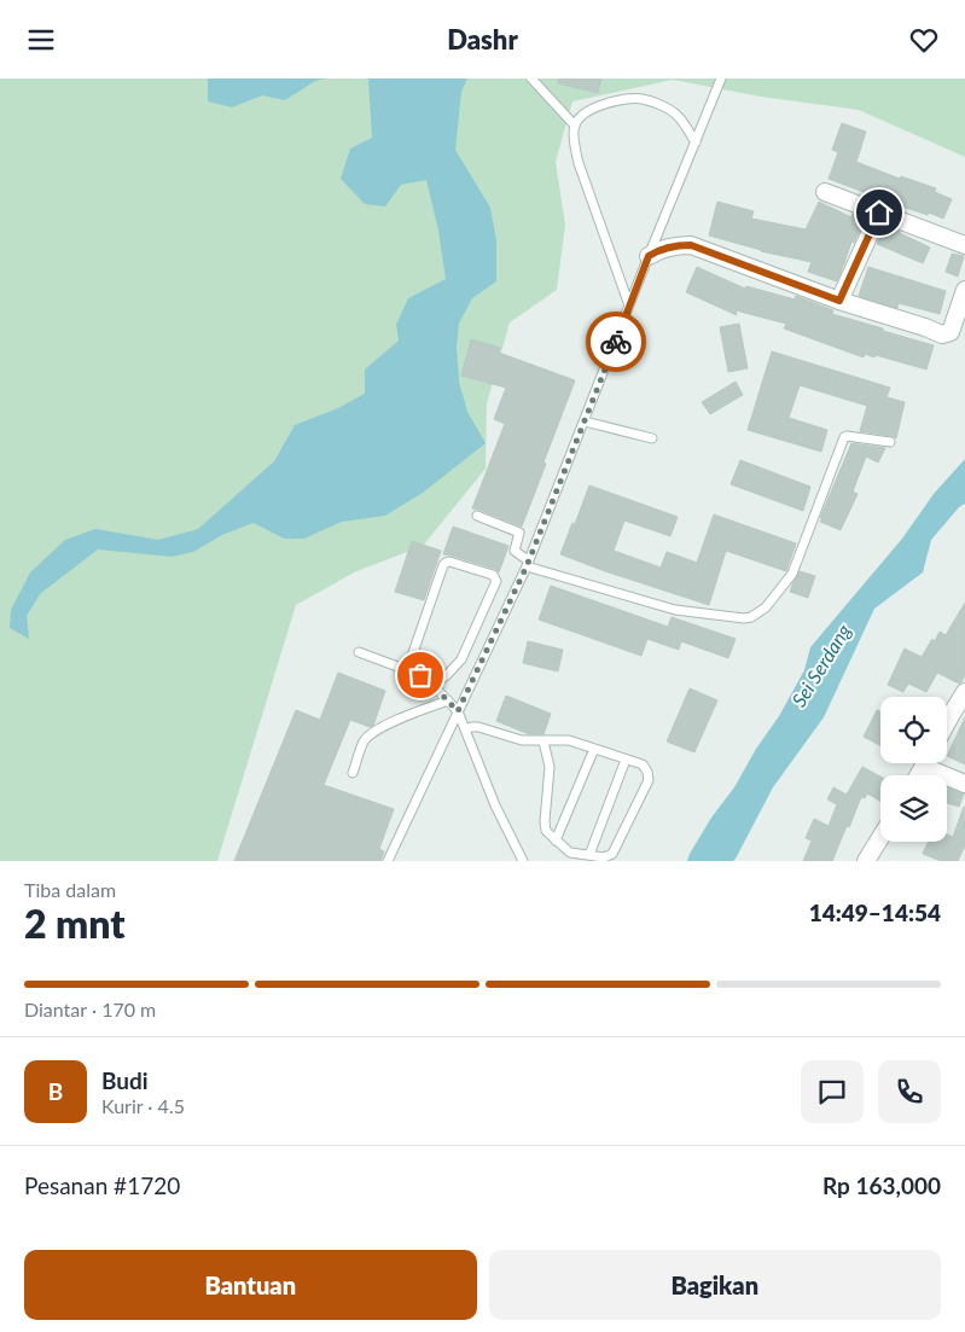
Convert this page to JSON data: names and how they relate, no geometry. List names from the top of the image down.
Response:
{
  "water": ["Sei Serdang"],
  "page": {
    "header": "Dashr",
    "heading": ["2 mnt", "Tiba dalam", "14:49–14:54"],
    "panel": [
      "Budi",
      "Kurir · 4.5",
      "Pesanan #1720",
      "Rp 163,000"
    ],
    "bar": "Diantar · 170 m",
    "round": "B",
    "buttons": ["Bantuan", "Bagikan"]
  }
}
